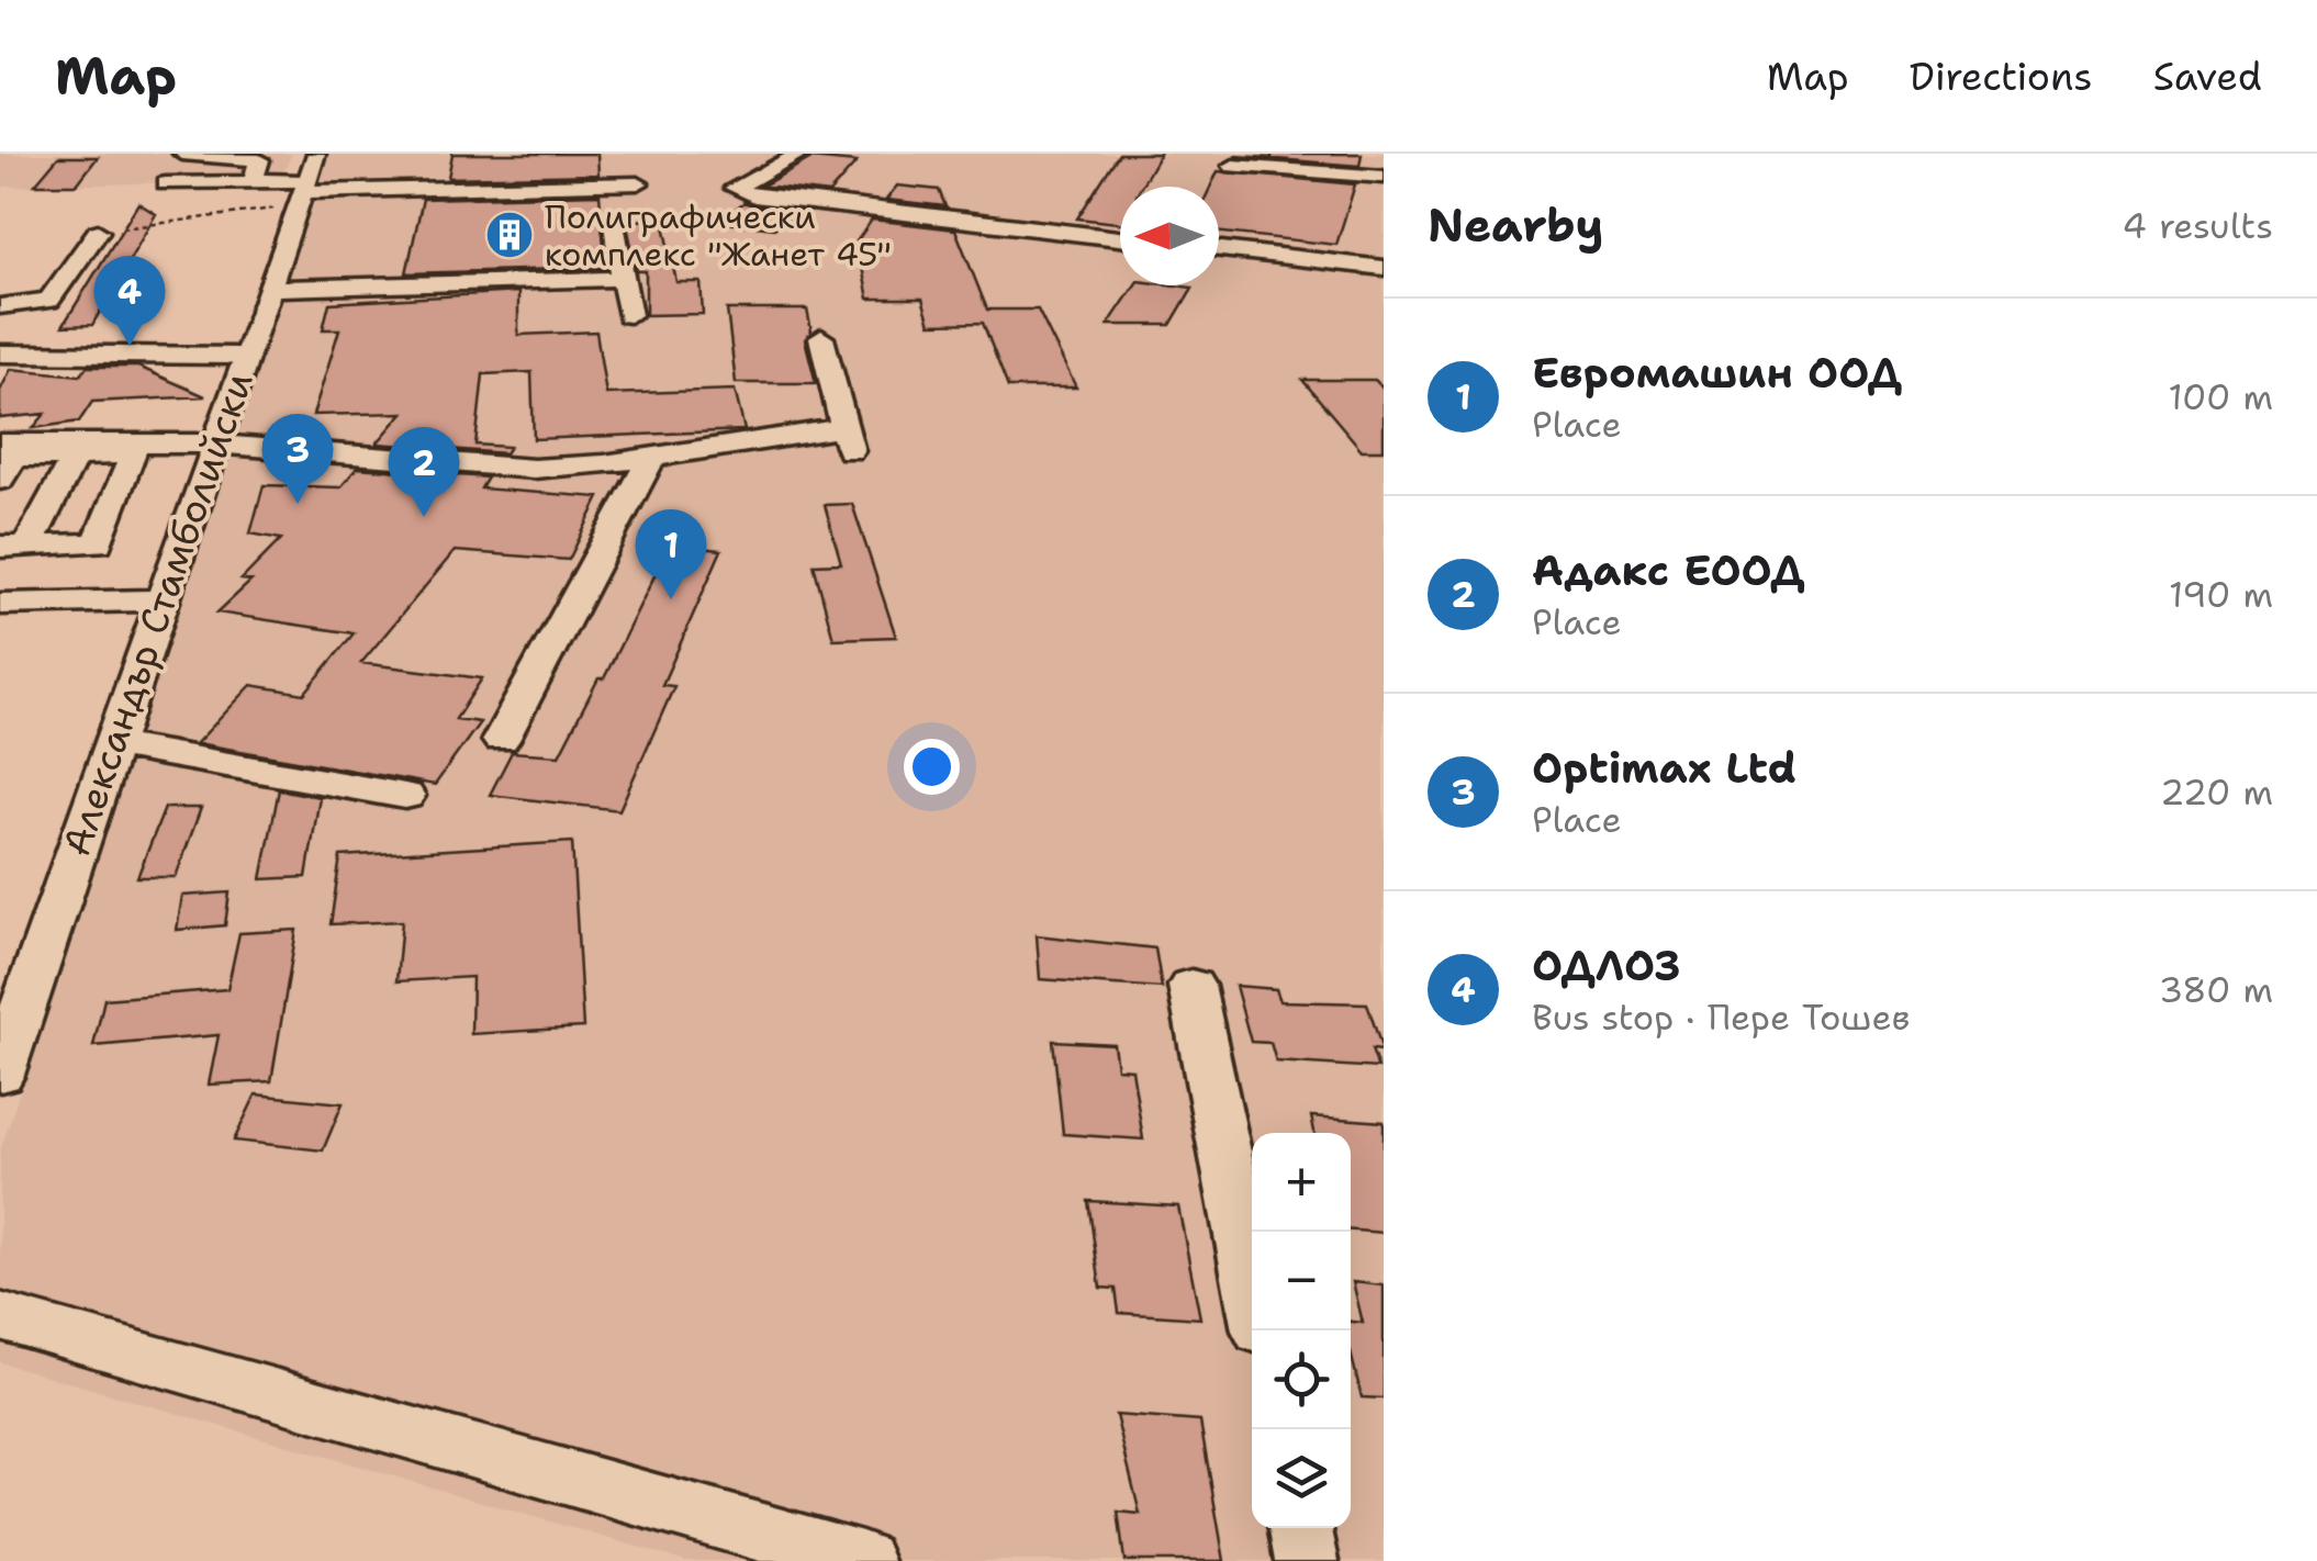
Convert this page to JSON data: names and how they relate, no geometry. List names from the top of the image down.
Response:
{
  "streets": {
    "street": ["Александър Стамболийски"]
  },
  "places": {
    "building": ["Полиграфически комплекс \"Жанет 45\""]
  },
  "north": "left",
  "page": {
    "header": "Map",
    "nav": ["Map", "Directions", "Saved"],
    "heading": ["Nearby", "4 results"],
    "pins": [
      "4",
      "3",
      "2",
      "1"
    ],
    "list": [
      {
        "mark": "1",
        "name": "Евромашин ООД",
        "note": "Place",
        "value": "100 m"
      },
      {
        "mark": "2",
        "name": "Адакс ЕООД",
        "note": "Place",
        "value": "190 m"
      },
      {
        "mark": "3",
        "name": "Optimax Ltd",
        "note": "Place",
        "value": "220 m"
      },
      {
        "mark": "4",
        "name": "ОДЛОЗ",
        "note": "Bus stop · Пере Тошев",
        "value": "380 m"
      }
    ],
    "map_buttons": ["+", "−"]
  }
}
